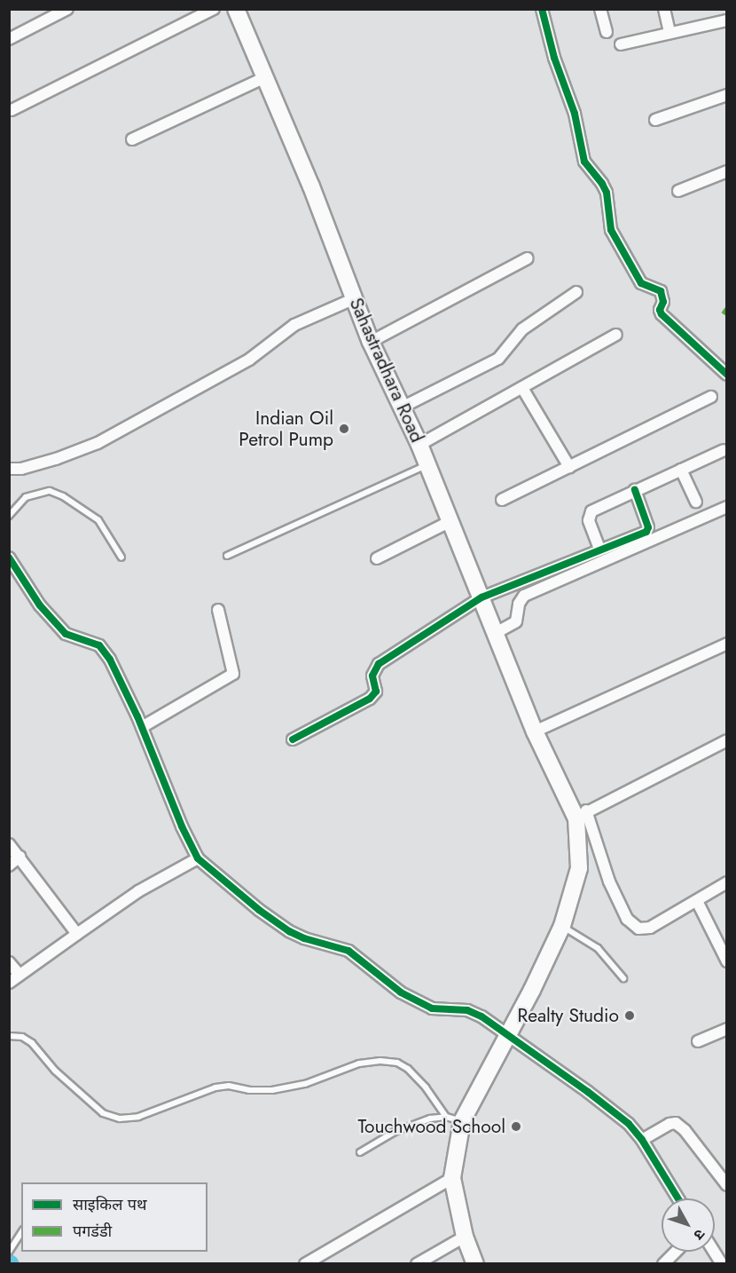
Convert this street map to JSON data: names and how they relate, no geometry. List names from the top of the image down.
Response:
{
  "streets": {
    "main road": ["Sahastradhara Road"]
  },
  "places": ["Indian Oil Petrol Pump", "Realty Studio", "Touchwood School"],
  "legend": ["साइकिल पथ", "पगडंडी"],
  "north": "bottom right"
}
